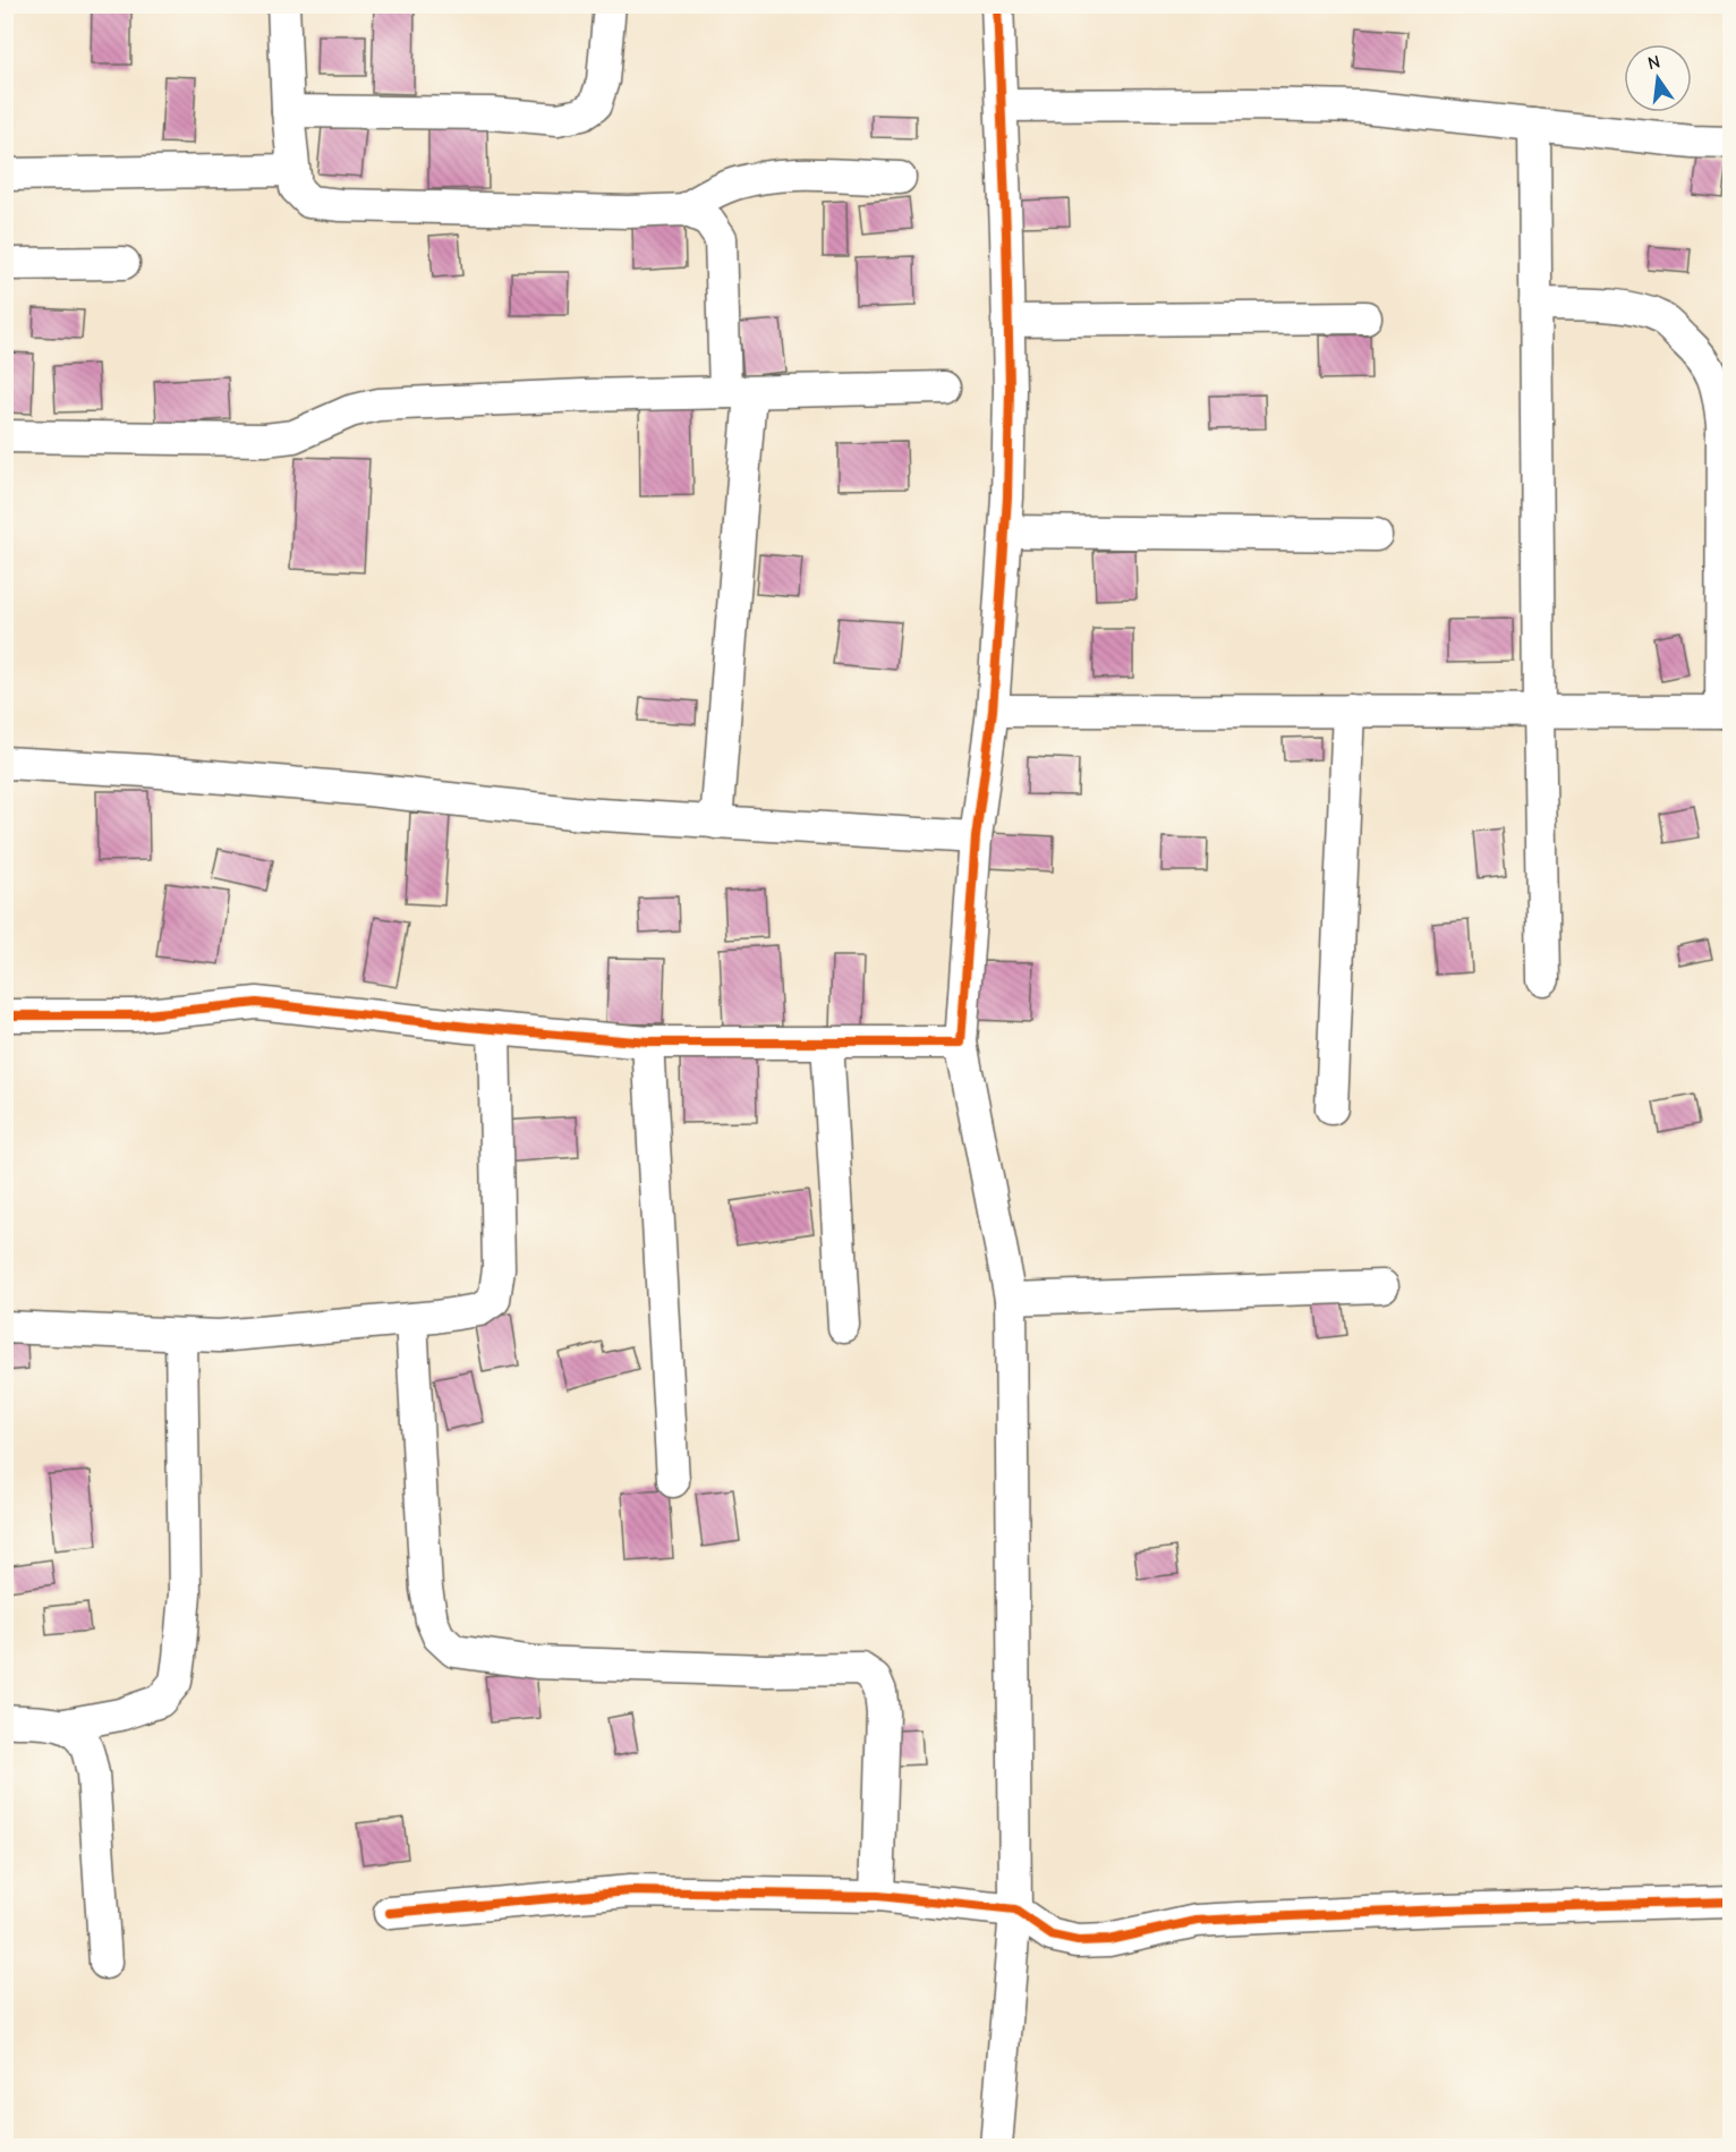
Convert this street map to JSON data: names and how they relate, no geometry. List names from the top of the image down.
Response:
{
  "north": "top"
}
